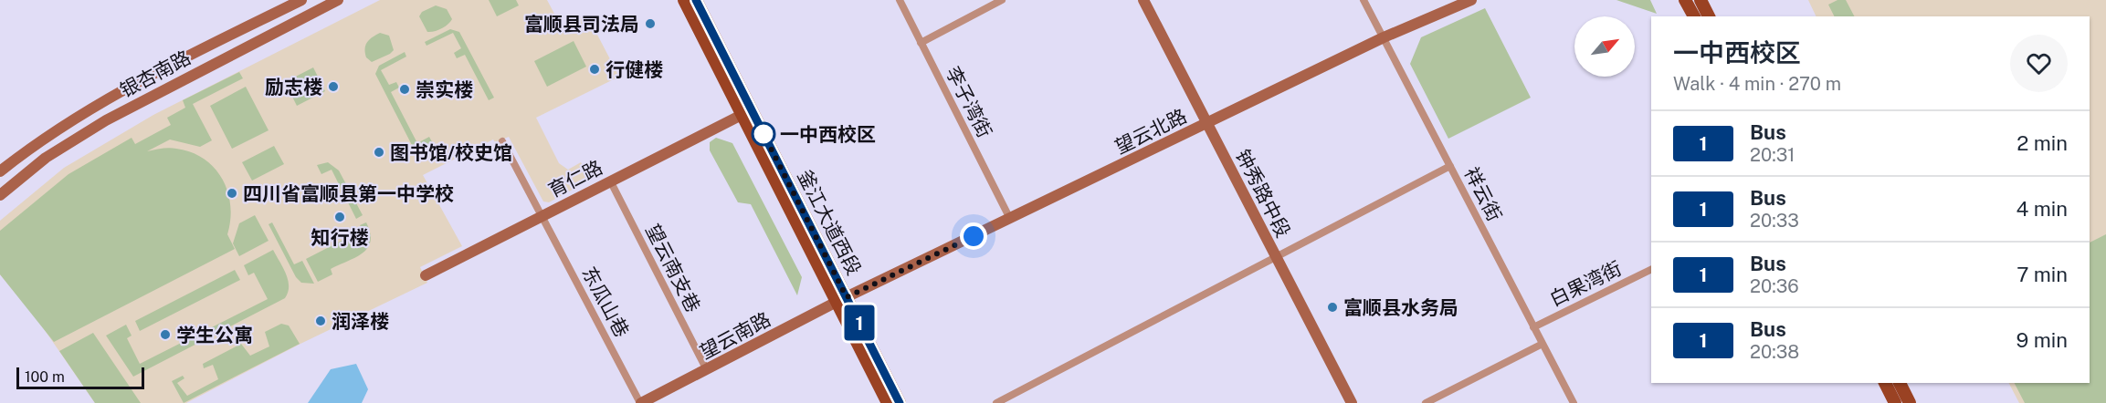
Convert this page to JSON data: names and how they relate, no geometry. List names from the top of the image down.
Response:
{
  "streets": {
    "main road": ["釜江大道西段"],
    "street": [
      "银杏南路",
      "李子湾街",
      "望云北路",
      "育仁路",
      "钟秀路中段",
      "祥云街",
      "望云南支巷",
      "白果湾街",
      "东瓜山巷",
      "望云南路"
    ]
  },
  "crossings": [
    ["李子湾街", "望云北路"],
    ["望云北路", "钟秀路中段"],
    ["望云北路", "祥云街"],
    ["望云北路", "釜江大道西段"],
    ["望云北路", "望云南路"],
    ["育仁路", "釜江大道西段"],
    ["育仁路", "望云南支巷"],
    ["育仁路", "东瓜山巷"],
    ["祥云街", "白果湾街"],
    ["釜江大道西段", "望云南路"],
    ["望云南支巷", "望云南路"],
    ["东瓜山巷", "望云南路"]
  ],
  "places": [
    "富顺县司法局",
    "行健楼",
    "励志楼",
    "崇实楼",
    "一中西校区",
    "图书馆/校史馆",
    "四川省富顺县第一中学校",
    "知行楼",
    "富顺县水务局",
    "润泽楼",
    "学生公寓"
  ],
  "lines": ["bus line 1"],
  "scale_bar": "100 m",
  "north": "top right",
  "page": {
    "on_map": "1",
    "heading": ["一中西校区", "Walk · 4 min · 270 m"],
    "list": [
      {
        "mark": "1",
        "name": "Bus",
        "note": "20:31",
        "value": "2 min"
      },
      {
        "mark": "1",
        "name": "Bus",
        "note": "20:33",
        "value": "4 min"
      },
      {
        "mark": "1",
        "name": "Bus",
        "note": "20:36",
        "value": "7 min"
      },
      {
        "mark": "1",
        "name": "Bus",
        "note": "20:38",
        "value": "9 min"
      }
    ],
    "scale": "100 m"
  }
}
